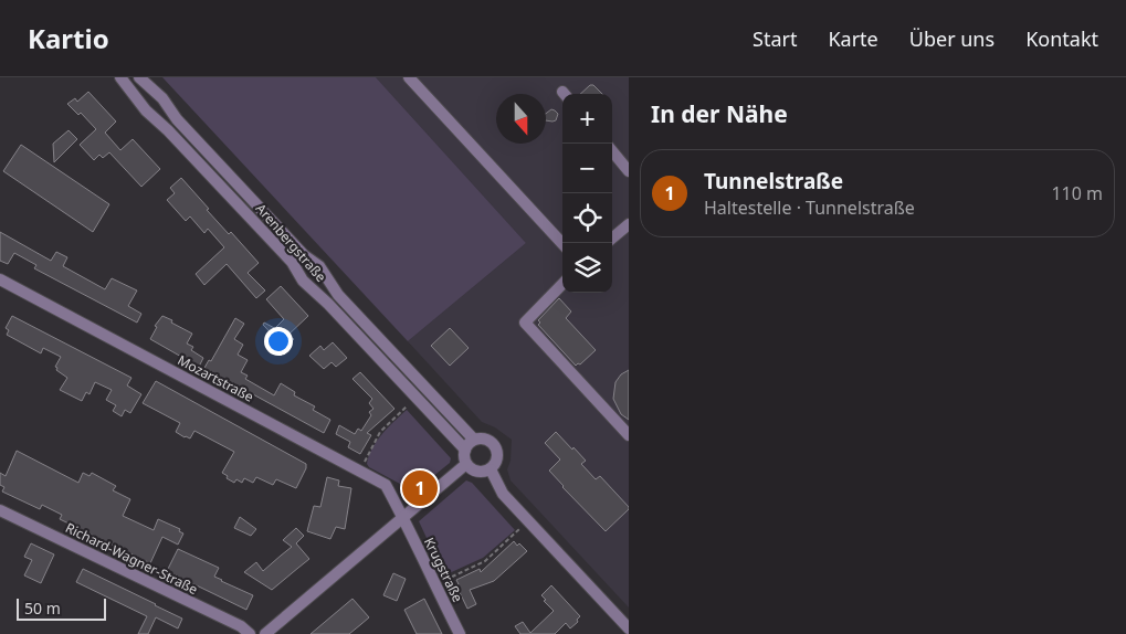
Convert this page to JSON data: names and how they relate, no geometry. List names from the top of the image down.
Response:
{
  "streets": {
    "street": [
      "Arenbergstraße",
      "Mozartstraße",
      "Richard-Wagner-Straße",
      "Krugstraße"
    ]
  },
  "crossings": [
    ["Mozartstraße", "Krugstraße"]
  ],
  "scale_bar": "50 m",
  "north": "bottom",
  "page": {
    "header": "Kartio",
    "nav": [
      "Start",
      "Karte",
      "Über uns",
      "Kontakt"
    ],
    "heading": "In der Nähe",
    "map_buttons": ["+", "−"],
    "list": [
      {
        "mark": "1",
        "name": "Tunnelstraße",
        "note": "Haltestelle · Tunnelstraße",
        "value": "110 m"
      }
    ],
    "pins": "1",
    "scale": "50 m"
  }
}
